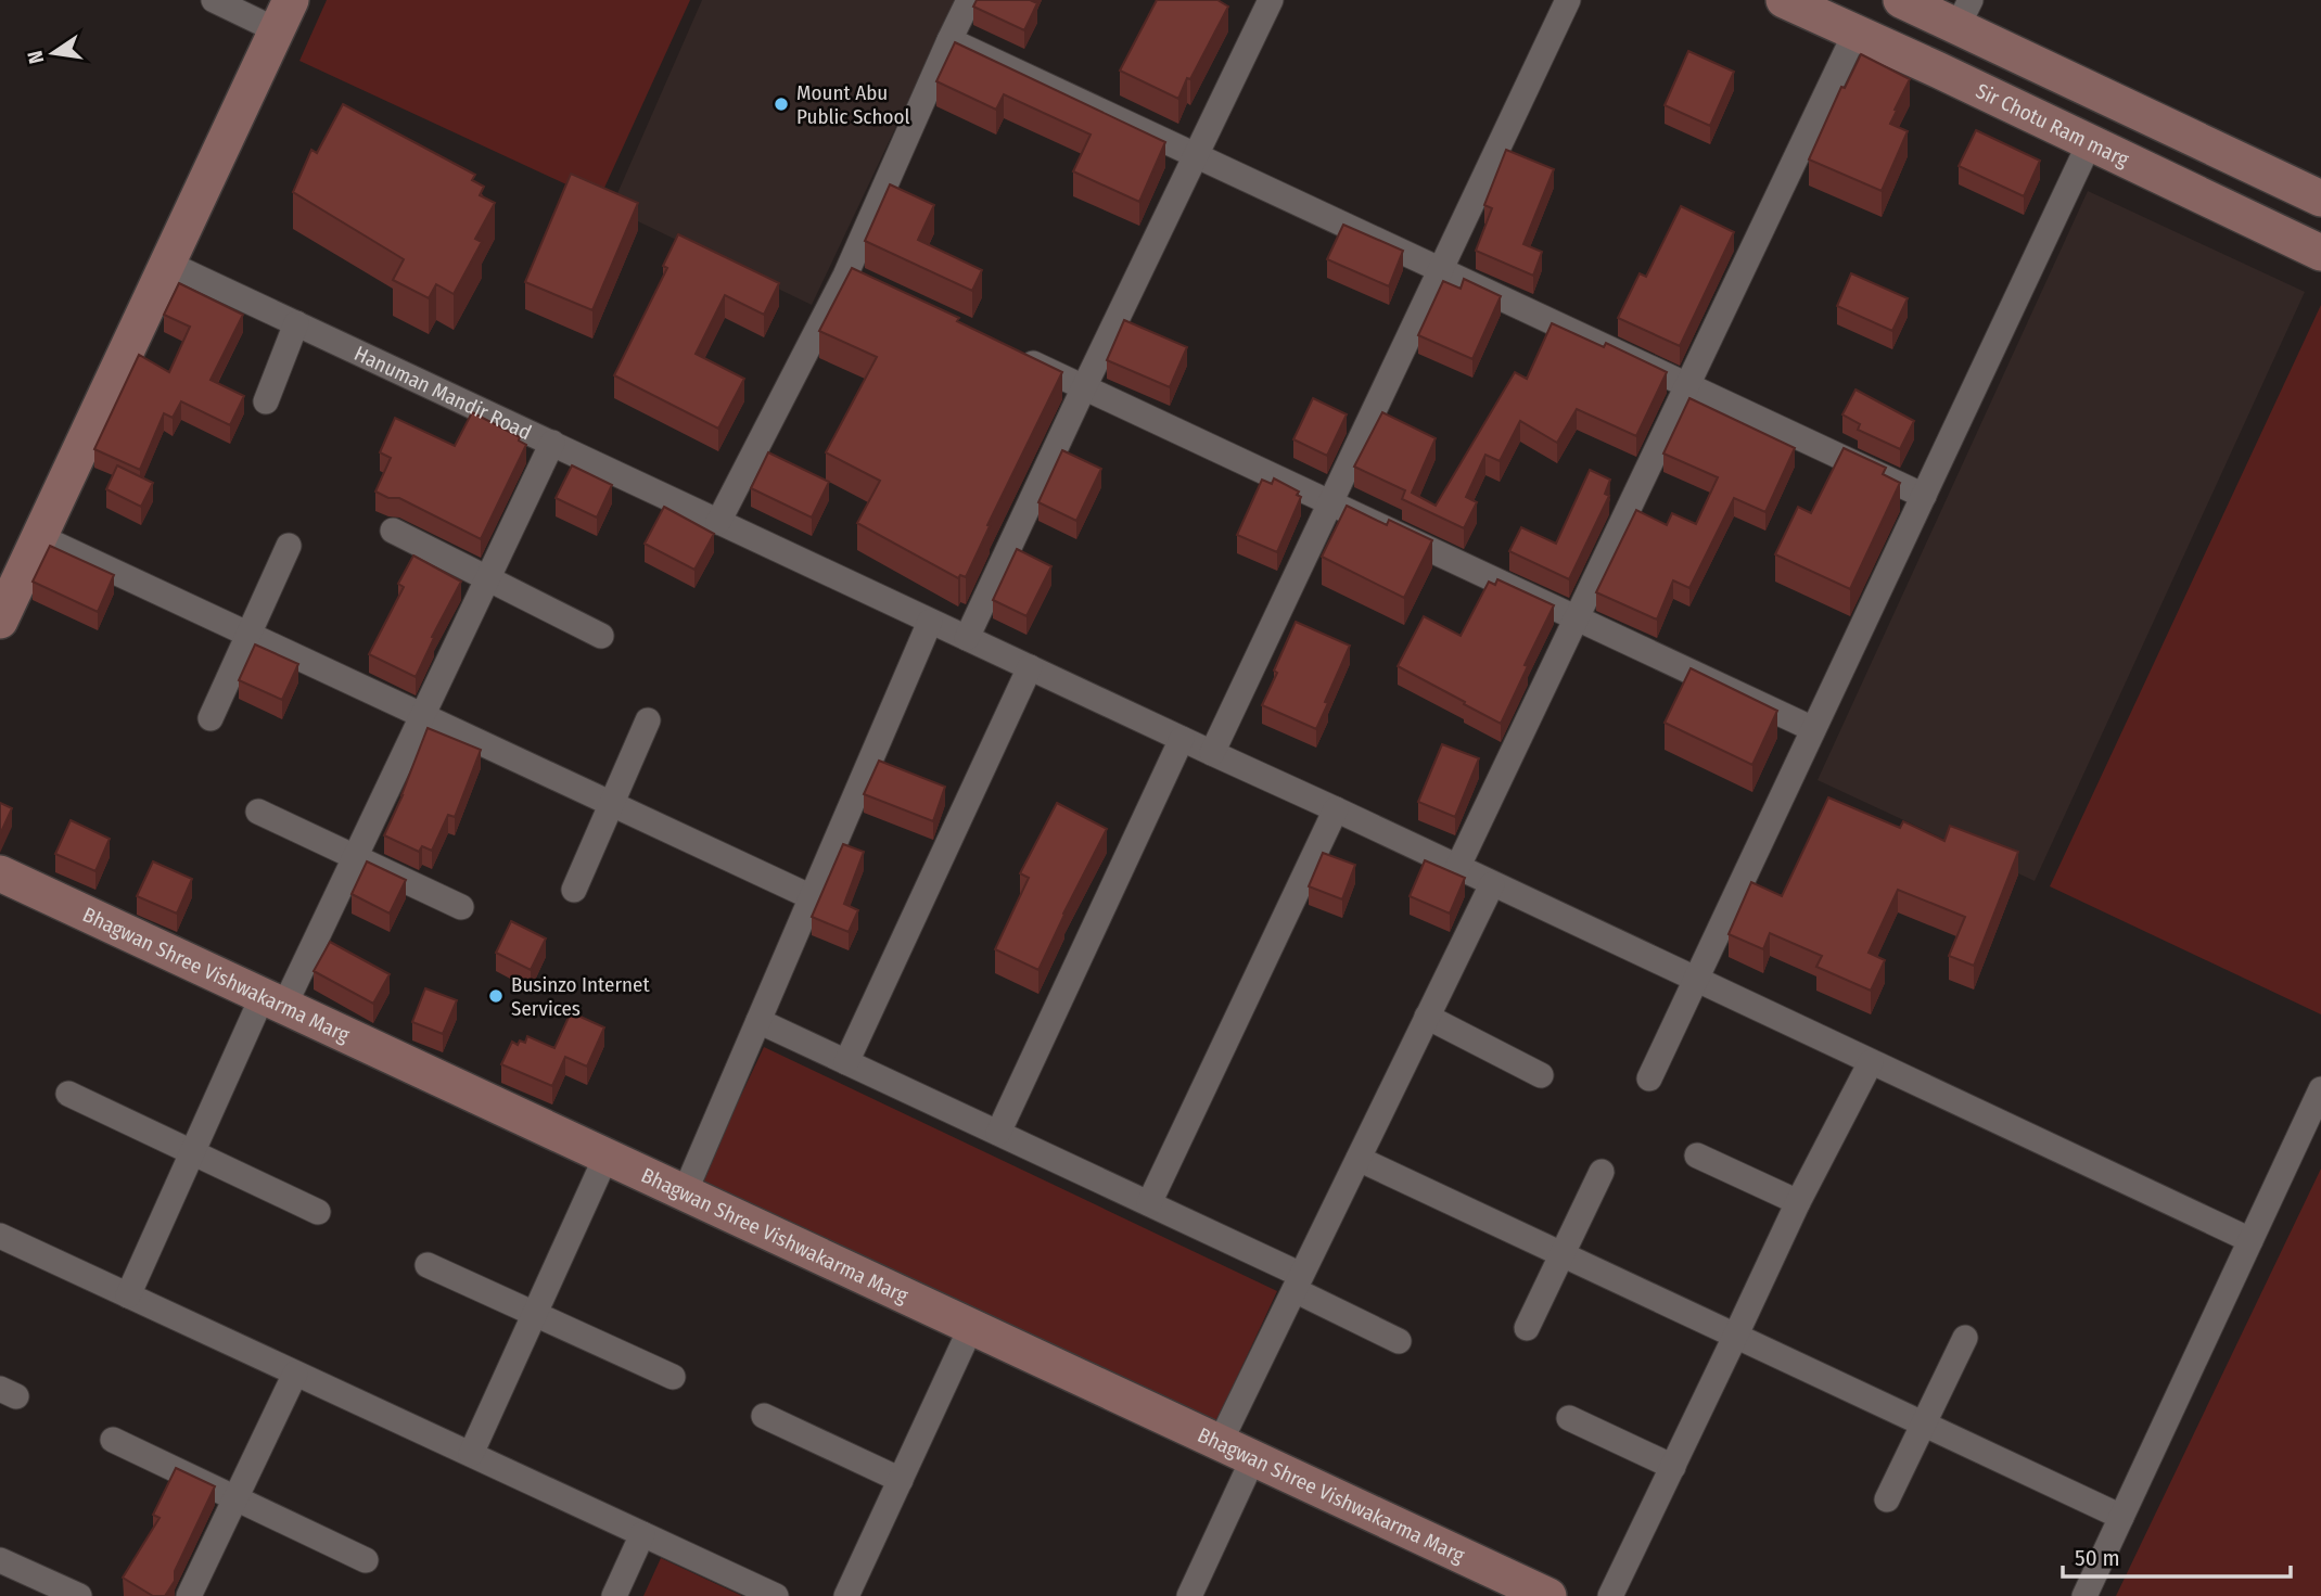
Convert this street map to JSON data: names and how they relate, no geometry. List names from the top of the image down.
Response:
{
  "streets": {
    "street": ["Sir Chotu Ram marg", "Hanuman Mandir Road", "Bhagwan Shree Vishwakarma Marg"]
  },
  "places": ["Mount Abu Public School", "Businzo Internet Services"],
  "scale_bar": "50 m",
  "north": "left"
}
